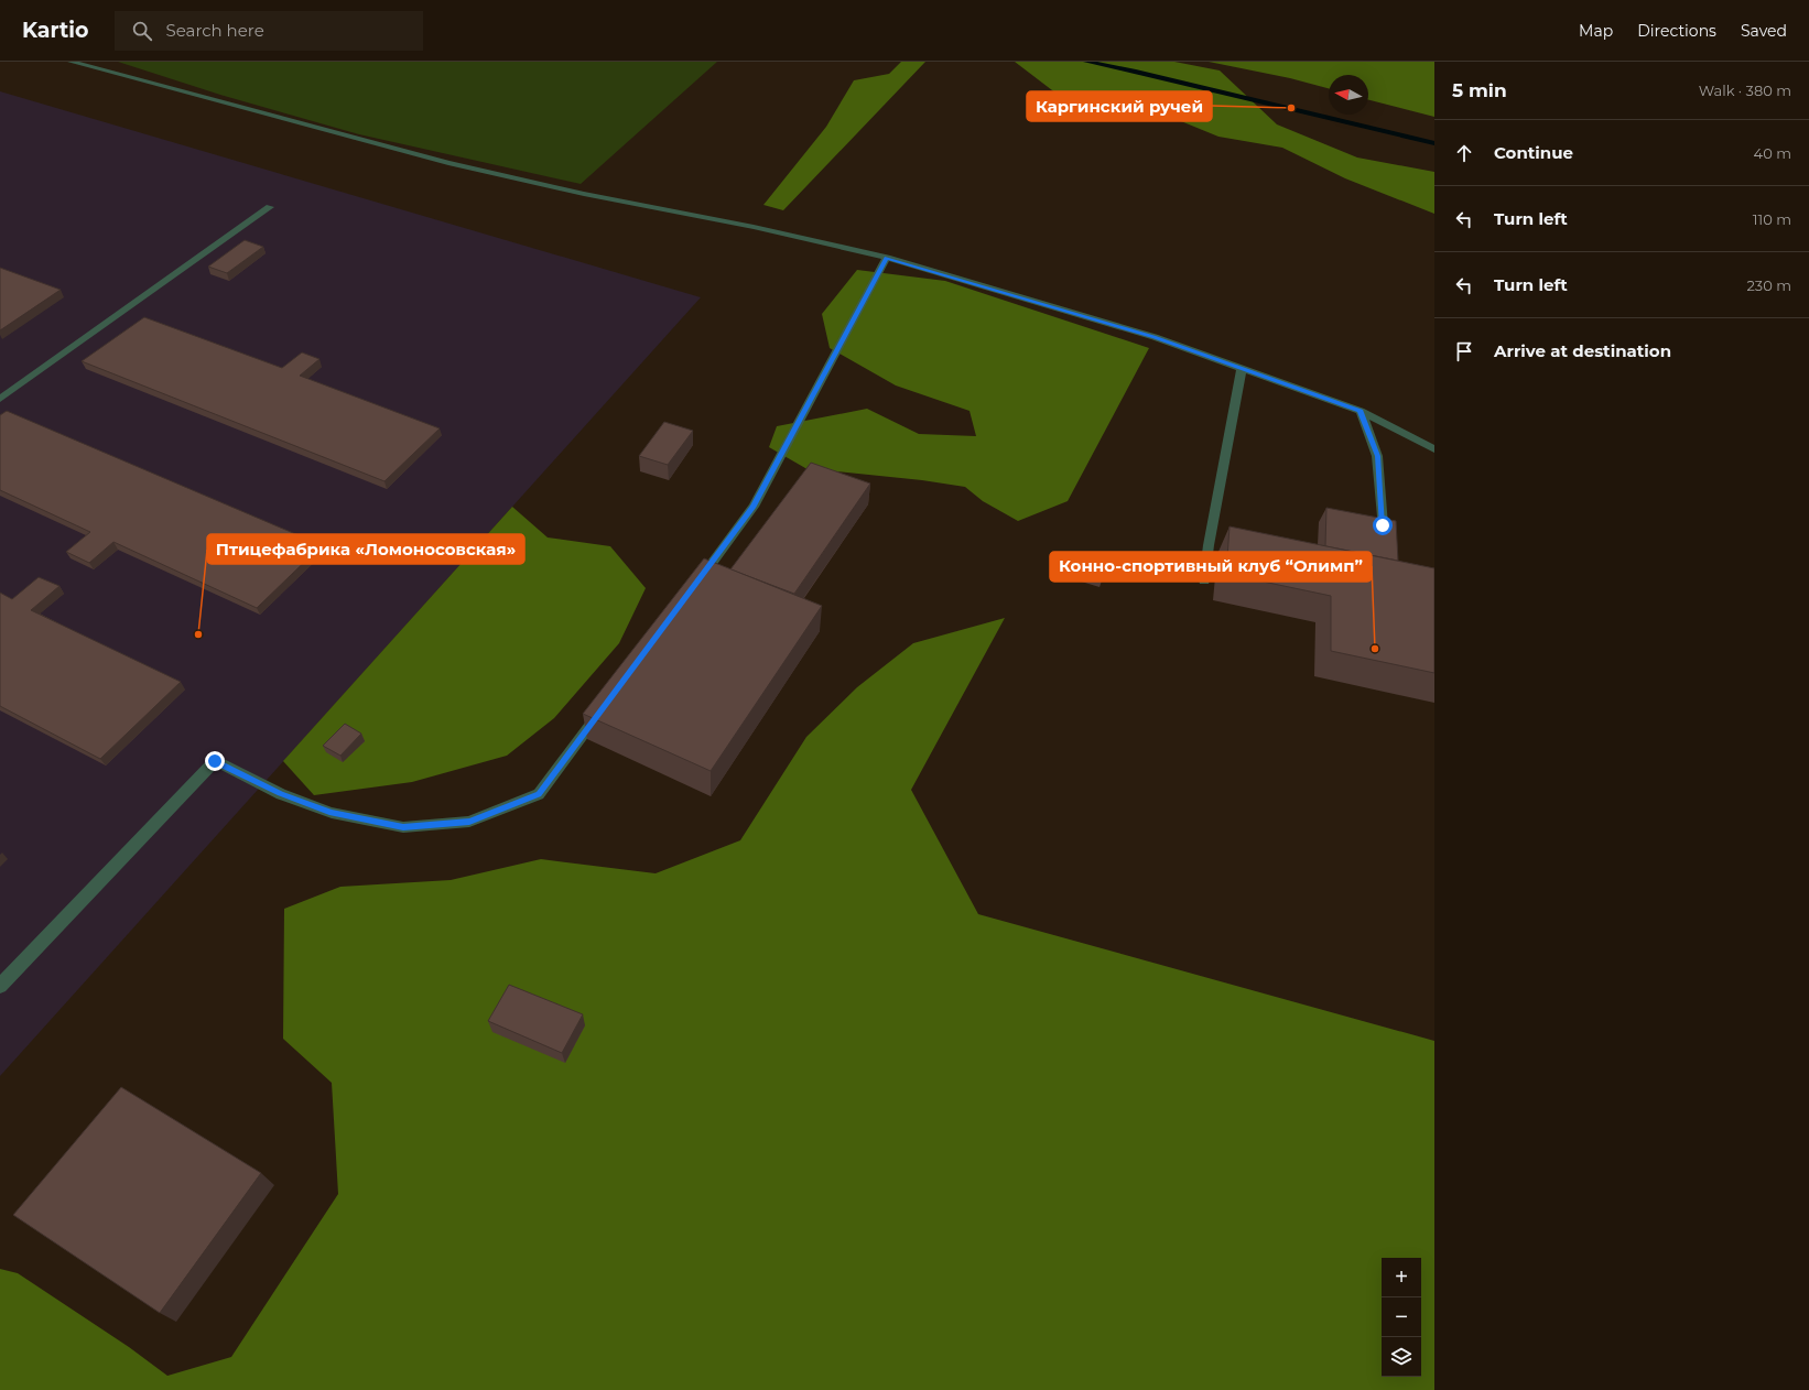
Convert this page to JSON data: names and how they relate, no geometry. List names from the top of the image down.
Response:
{
  "places": ["Каргинский ручей", "Птицефабрика «Ломоносовская»", "Конно-спортивный клуб “Олимп”"],
  "north": "left",
  "page": {
    "header": "Kartio",
    "search": "Search here",
    "nav": ["Map", "Directions", "Saved"],
    "heading": ["5 min", "Walk · 380 m"],
    "list": [
      ["Continue", "40 m"],
      ["Turn left", "110 m"],
      ["Turn left", "230 m"],
      "Arrive at destination"
    ],
    "map_buttons": ["+", "−"]
  }
}
